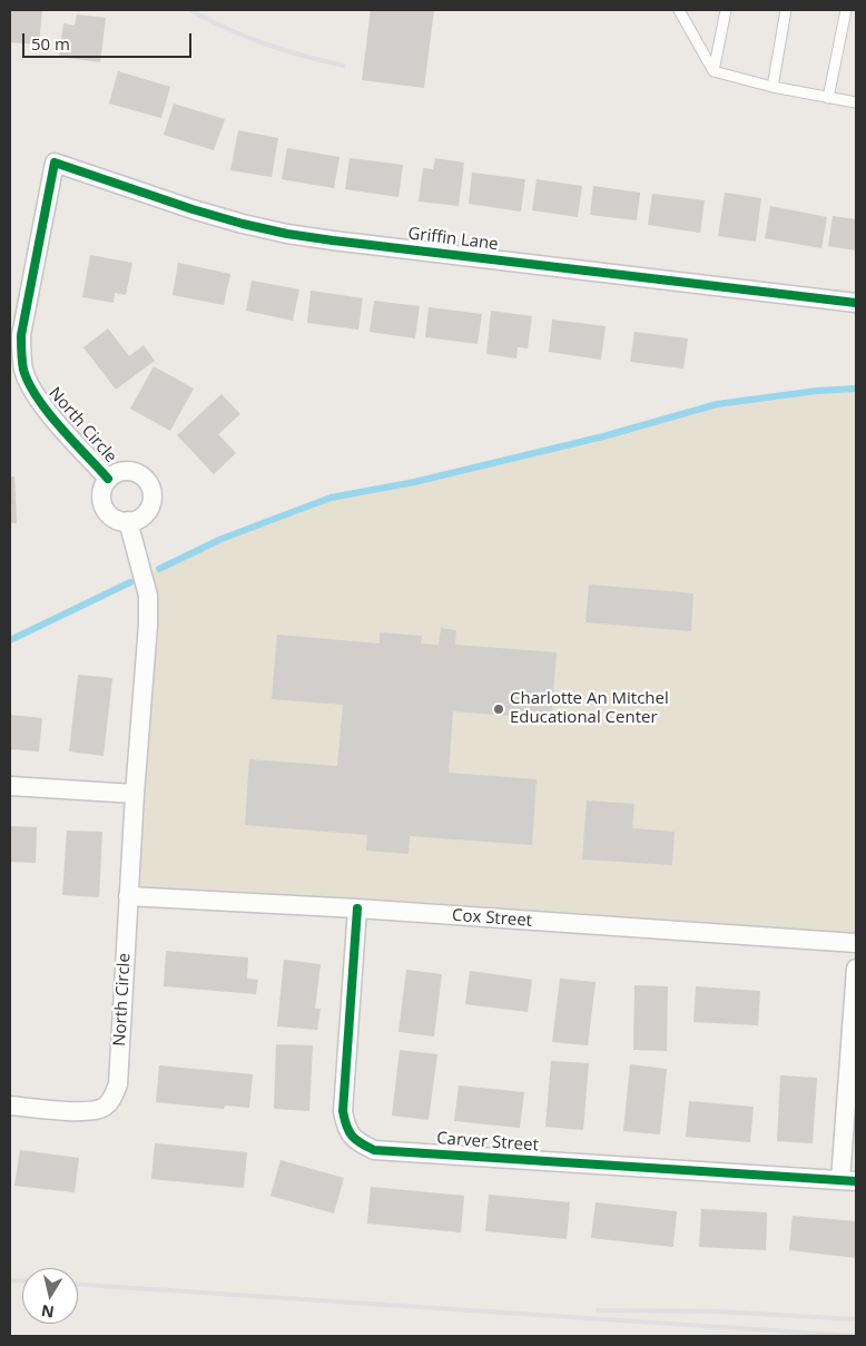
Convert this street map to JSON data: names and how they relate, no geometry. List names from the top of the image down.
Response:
{
  "streets": {
    "street": [
      "Griffin Lane",
      "North Circle",
      "Cox Street",
      "Carver Street"
    ]
  },
  "crossings": [
    ["Griffin Lane", "North Circle"],
    ["North Circle", "Cox Street"],
    ["Cox Street", "Carver Street"]
  ],
  "places": ["Charlotte An Mitchel Educational Center"],
  "scale_bar": "50 m",
  "north": "bottom"
}
